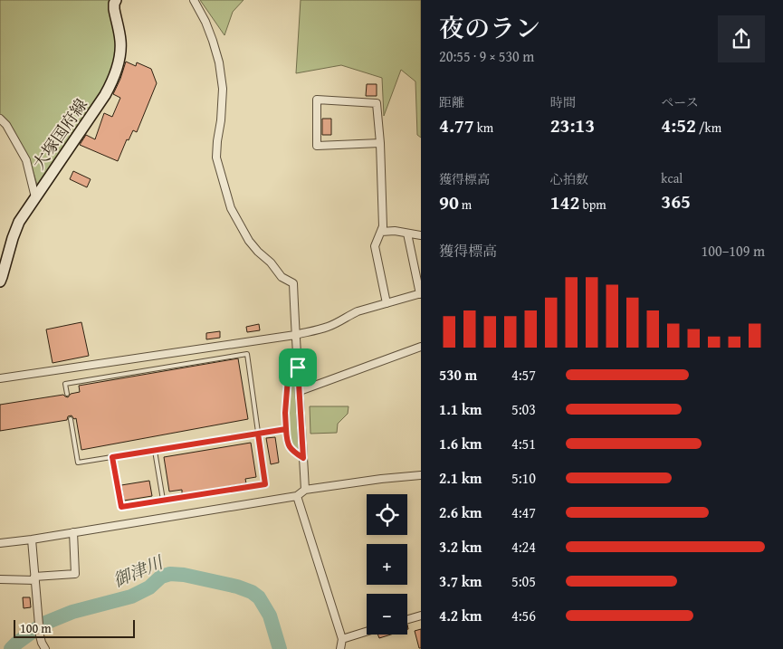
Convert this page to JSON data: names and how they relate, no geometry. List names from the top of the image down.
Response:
{
  "streets": {
    "main road": ["大塚国府線"]
  },
  "water": ["御津川"],
  "scale_bar": "100 m",
  "page": {
    "heading": ["夜のラン", "20:55 · 9 × 530 m"],
    "stats": [
      ["距離", "4.77 km"],
      ["時間", "23:13"],
      ["ペース", "4:52 /km"],
      ["獲得標高", "90 m"],
      ["心拍数", "142 bpm"],
      ["kcal", "365"]
    ],
    "chart": ["獲得標高", "100–109 m"],
    "list": [
      {
        "name": "530 m",
        "note": "4:57"
      },
      {
        "name": "1.1 km",
        "note": "5:03"
      },
      {
        "name": "1.6 km",
        "note": "4:51"
      },
      {
        "name": "2.1 km",
        "note": "5:10"
      },
      {
        "name": "2.6 km",
        "note": "4:47"
      },
      {
        "name": "3.2 km",
        "note": "4:24"
      },
      {
        "name": "3.7 km",
        "note": "5:05"
      },
      {
        "name": "4.2 km",
        "note": "4:56"
      }
    ],
    "map_buttons": ["+", "−"],
    "scale": "100 m"
  }
}
